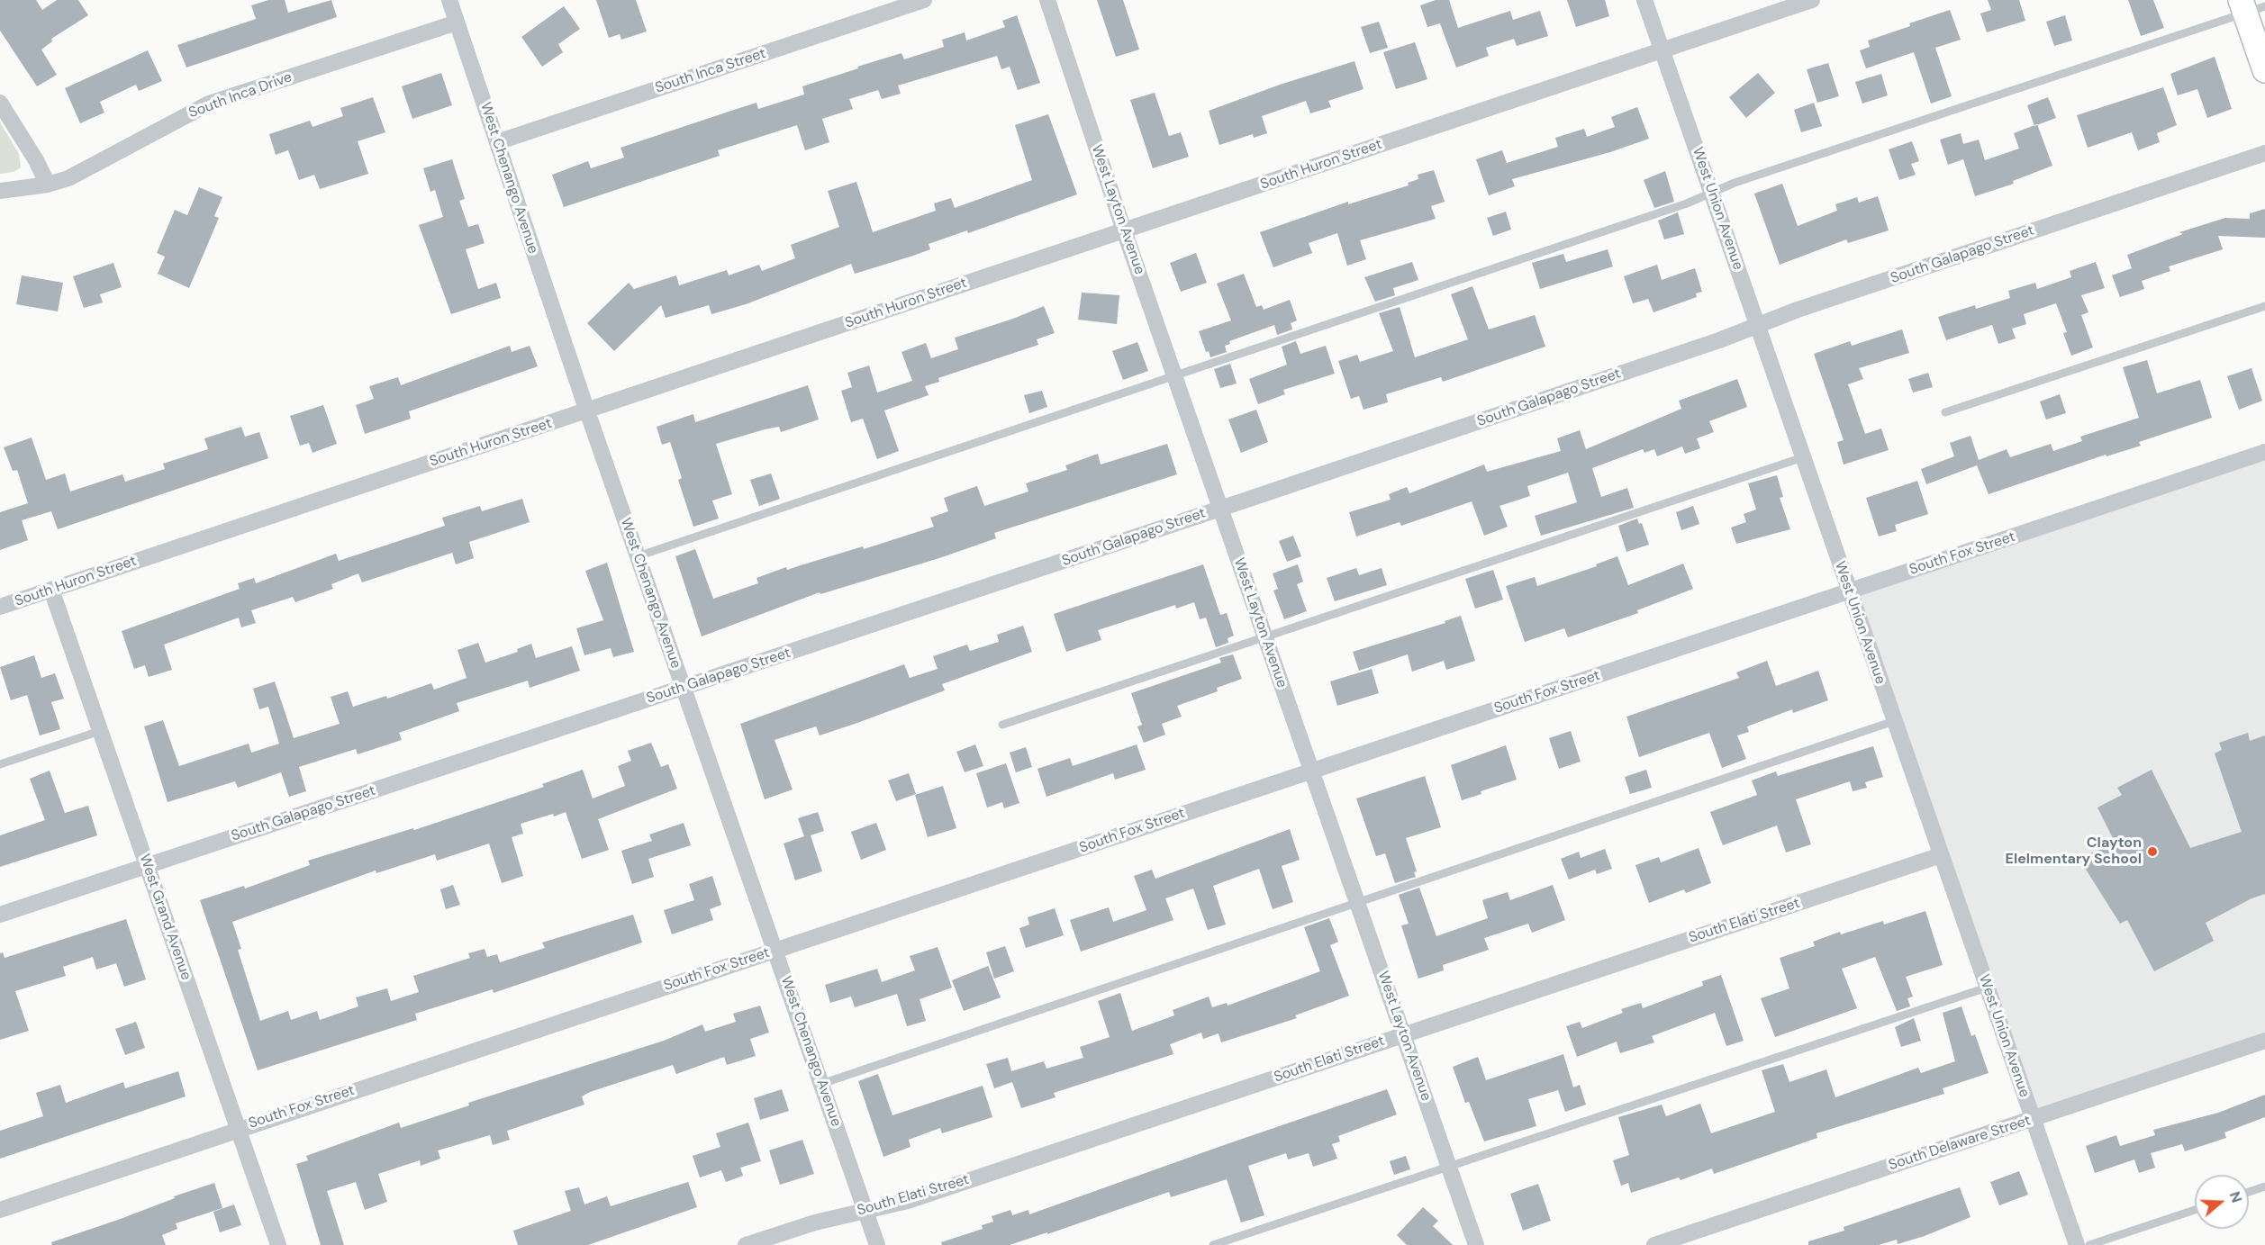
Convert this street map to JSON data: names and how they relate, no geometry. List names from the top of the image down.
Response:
{
  "streets": {
    "street": [
      "South Inca Street",
      "South Inca Drive",
      "South Huron Street",
      "West Chenango Avenue",
      "West Union Avenue",
      "West Layton Avenue",
      "South Galapago Street",
      "South Fox Street",
      "West Grand Avenue",
      "South Elati Street",
      "South Delaware Street"
    ]
  },
  "crossings": [
    ["South Inca Street", "West Chenango Avenue"],
    ["South Inca Drive", "West Chenango Avenue"],
    ["South Huron Street", "West Chenango Avenue"],
    ["South Huron Street", "West Union Avenue"],
    ["South Huron Street", "West Layton Avenue"],
    ["South Huron Street", "West Grand Avenue"],
    ["West Chenango Avenue", "South Galapago Street"],
    ["West Chenango Avenue", "South Fox Street"],
    ["West Chenango Avenue", "South Elati Street"],
    ["West Union Avenue", "South Galapago Street"],
    ["West Union Avenue", "South Fox Street"],
    ["West Union Avenue", "South Elati Street"],
    ["West Union Avenue", "South Delaware Street"],
    ["West Layton Avenue", "South Galapago Street"],
    ["West Layton Avenue", "South Fox Street"],
    ["West Layton Avenue", "South Elati Street"],
    ["South Galapago Street", "West Grand Avenue"],
    ["South Fox Street", "West Grand Avenue"]
  ],
  "places": ["Clayton Elelmentary School"],
  "north": "right"
}
